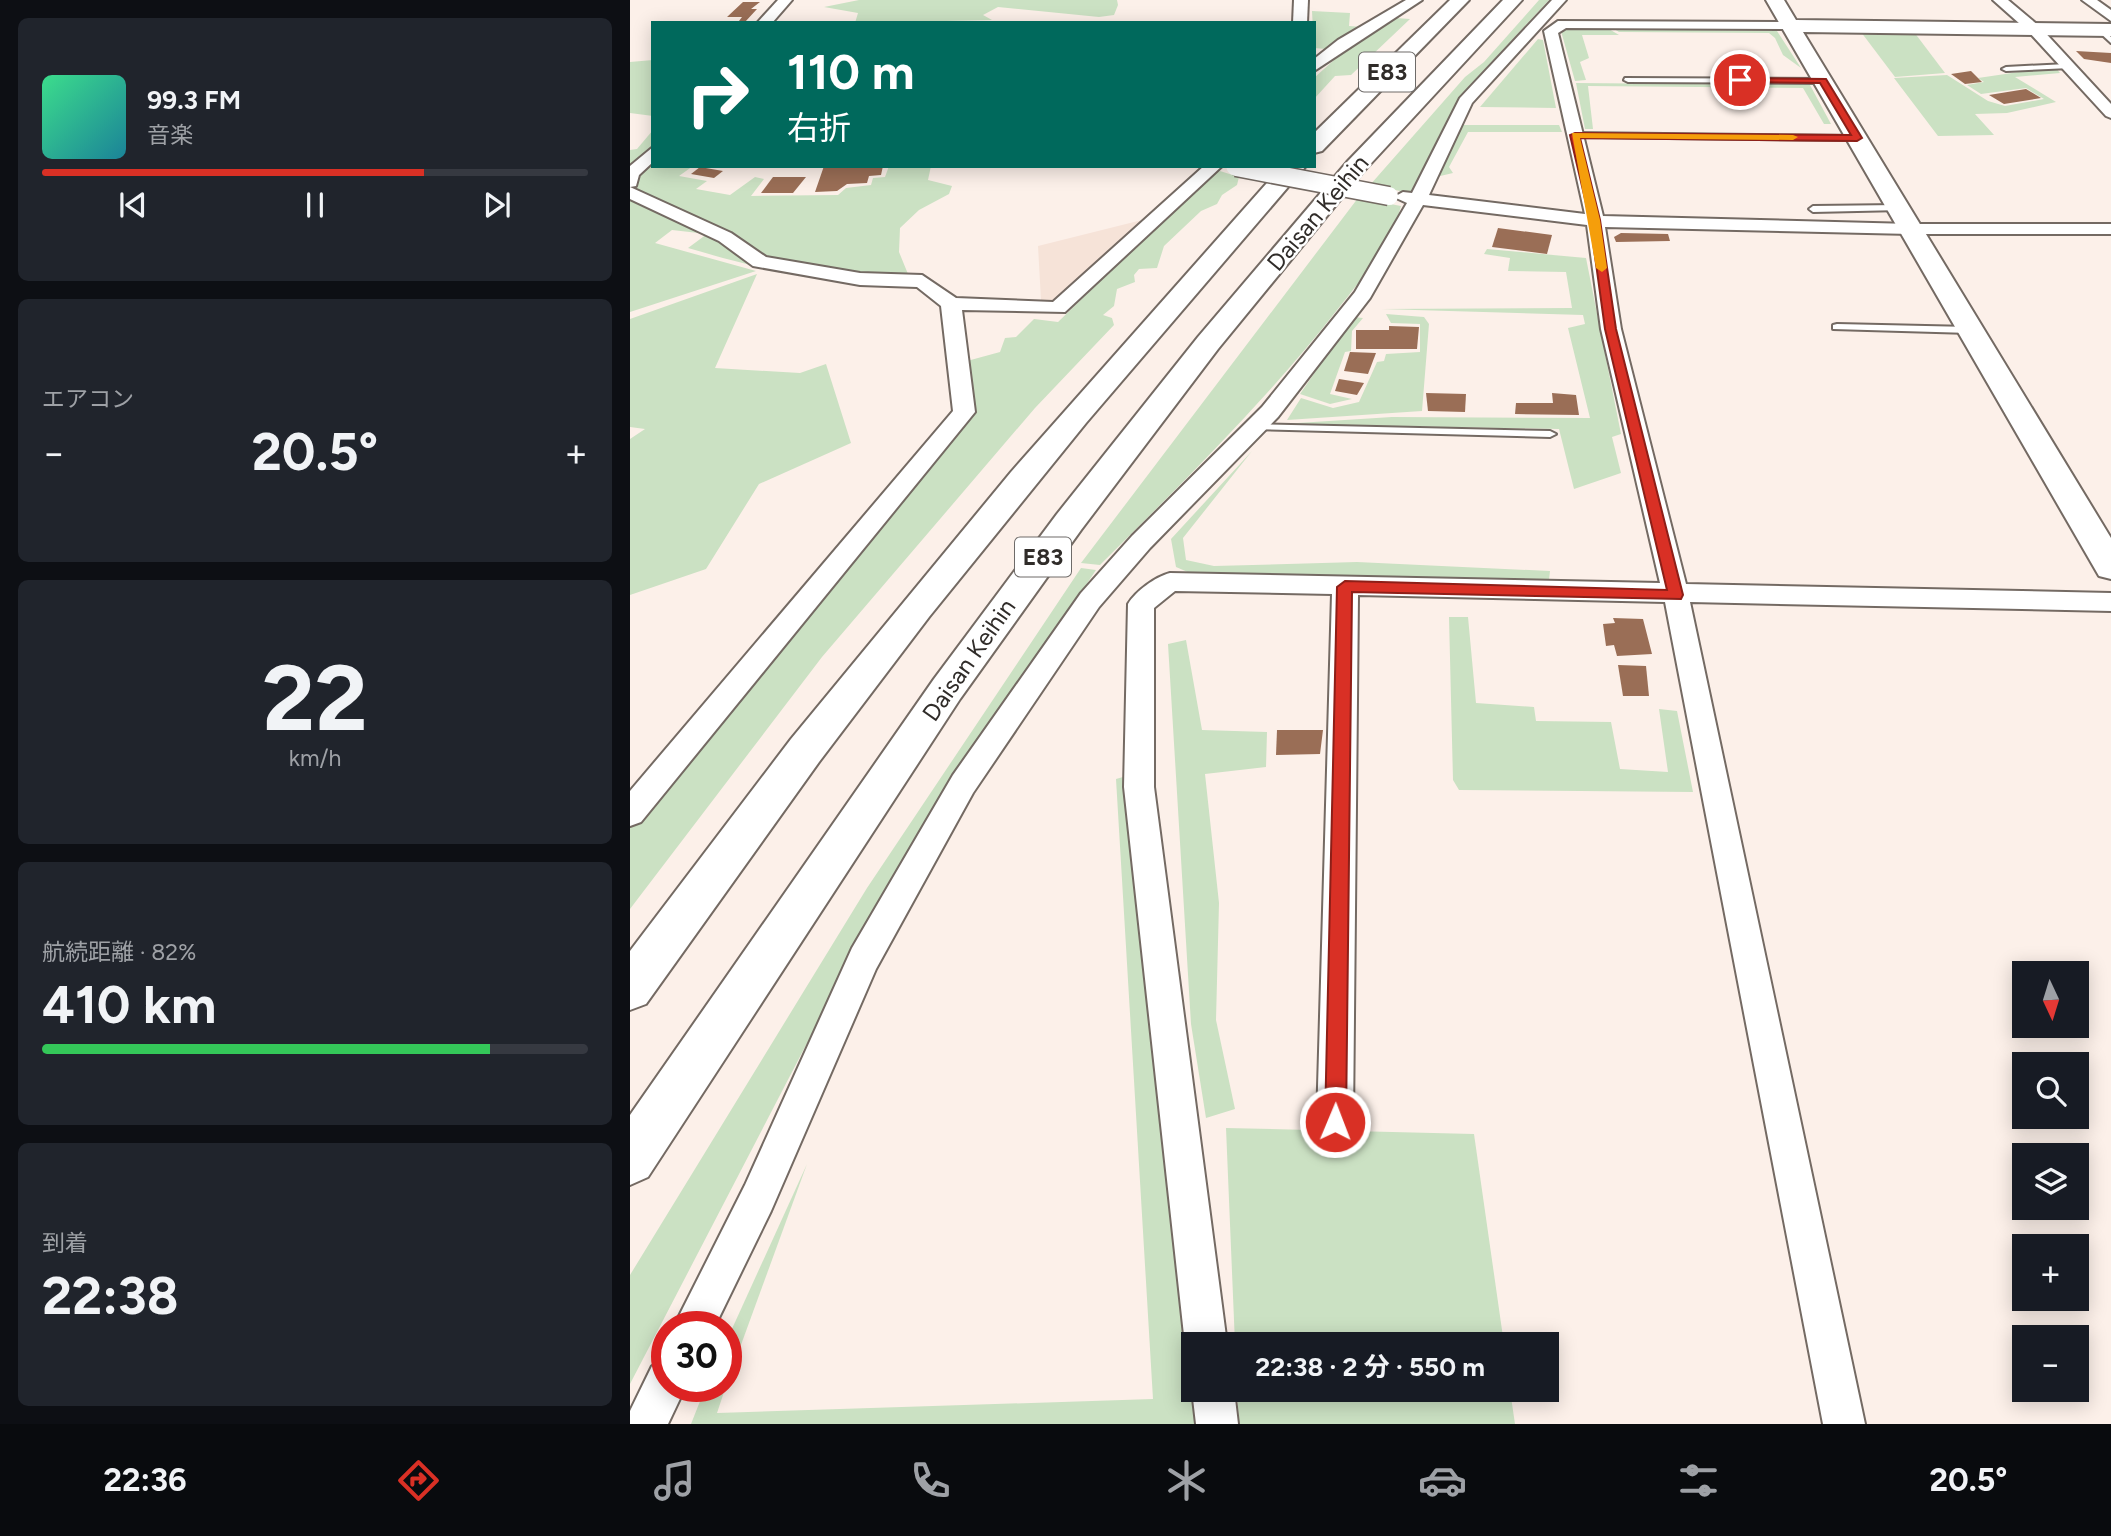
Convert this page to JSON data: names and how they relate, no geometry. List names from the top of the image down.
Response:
{
  "streets": {
    "main road": ["E83", "Daisan Keihin"]
  },
  "north": "bottom",
  "page": {
    "turn": ["110 m", "右折"],
    "song": ["99.3 FM", "音楽"],
    "tile": [
      "エアコン",
      ["22", "km/h"],
      ["航続距離 · 82%", "410 km"],
      ["到着", "22:38"]
    ],
    "heat": ["−", "20.5°", "+"],
    "map_buttons": ["+", "−"],
    "limit": "30",
    "trip": "22:38 · 2 分 · 550 m",
    "tabs": ["22:36", "20.5°"]
  }
}
